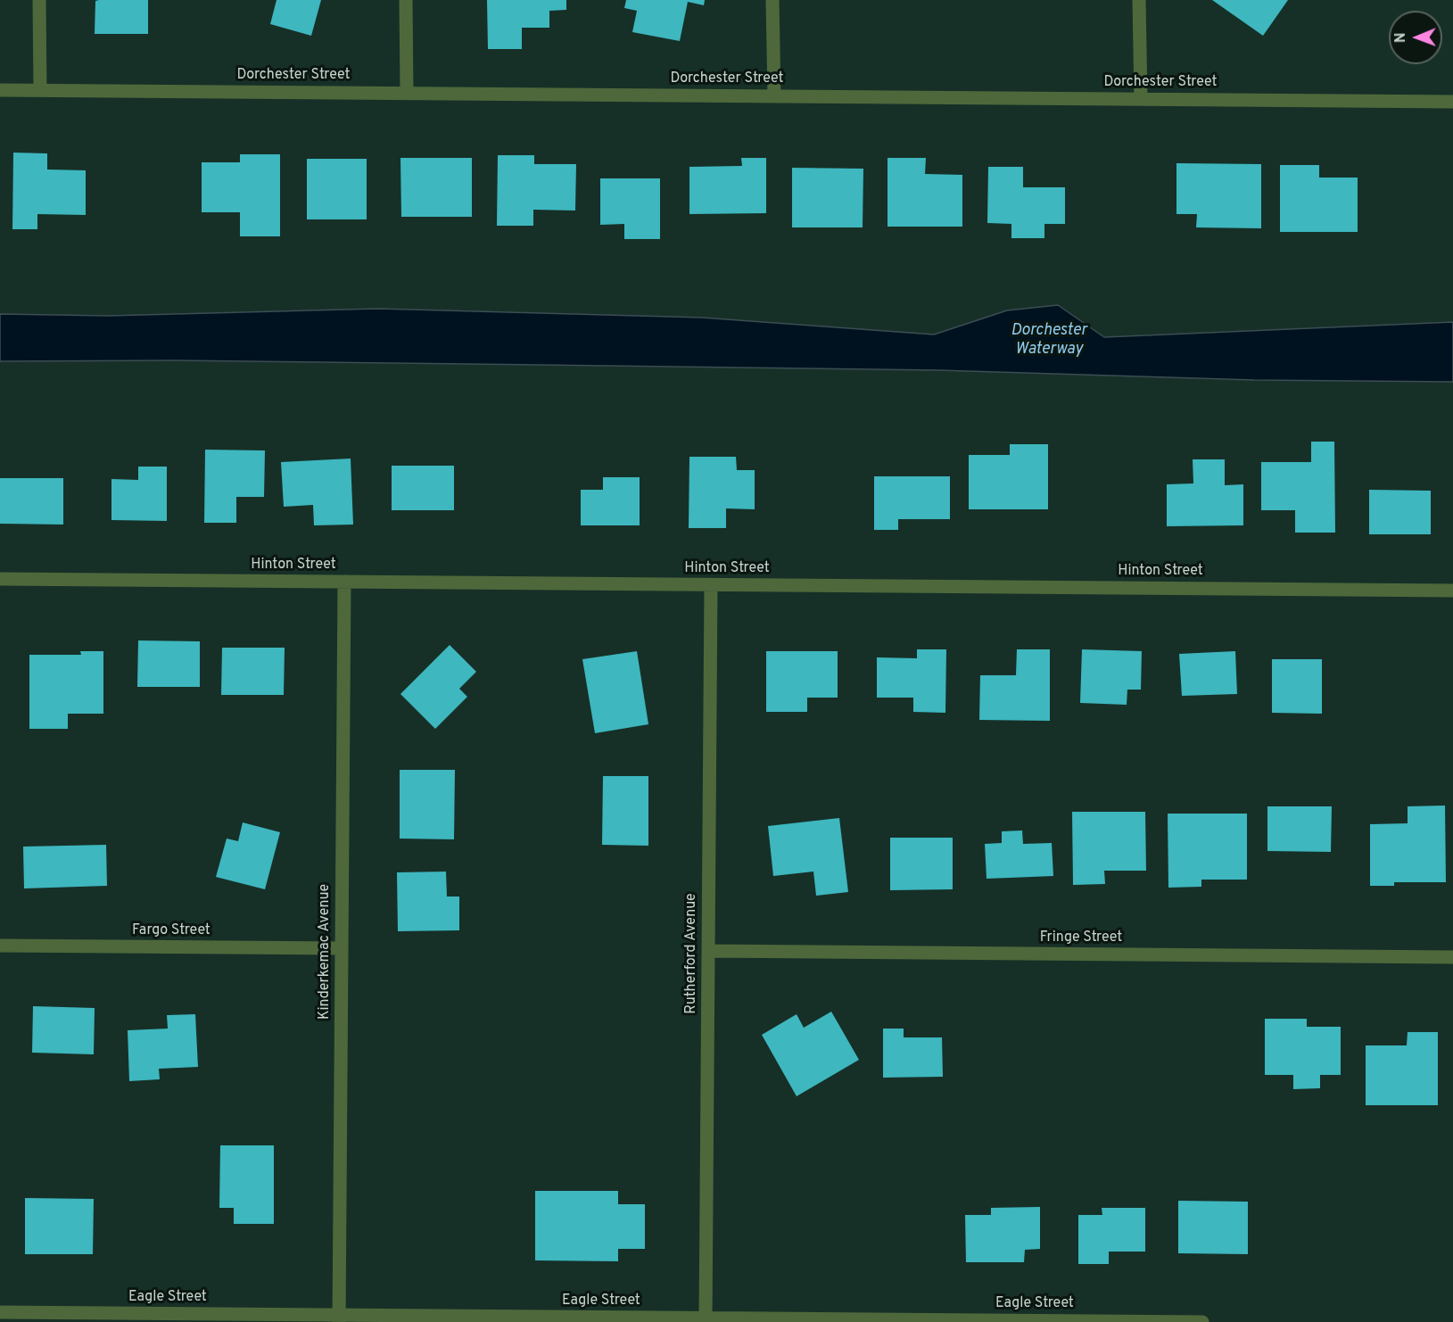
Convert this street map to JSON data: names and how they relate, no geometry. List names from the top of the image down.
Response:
{
  "streets": {
    "street": [
      "Dorchester Street",
      "Hinton Street",
      "Fargo Street",
      "Fringe Street",
      "Kinderkemac Avenue",
      "Rutherford Avenue",
      "Eagle Street"
    ]
  },
  "crossings": [
    ["Hinton Street", "Kinderkemac Avenue"],
    ["Hinton Street", "Rutherford Avenue"],
    ["Fargo Street", "Kinderkemac Avenue"],
    ["Fringe Street", "Rutherford Avenue"],
    ["Kinderkemac Avenue", "Eagle Street"],
    ["Rutherford Avenue", "Eagle Street"]
  ],
  "water": ["Dorchester Waterway"],
  "north": "left"
}
